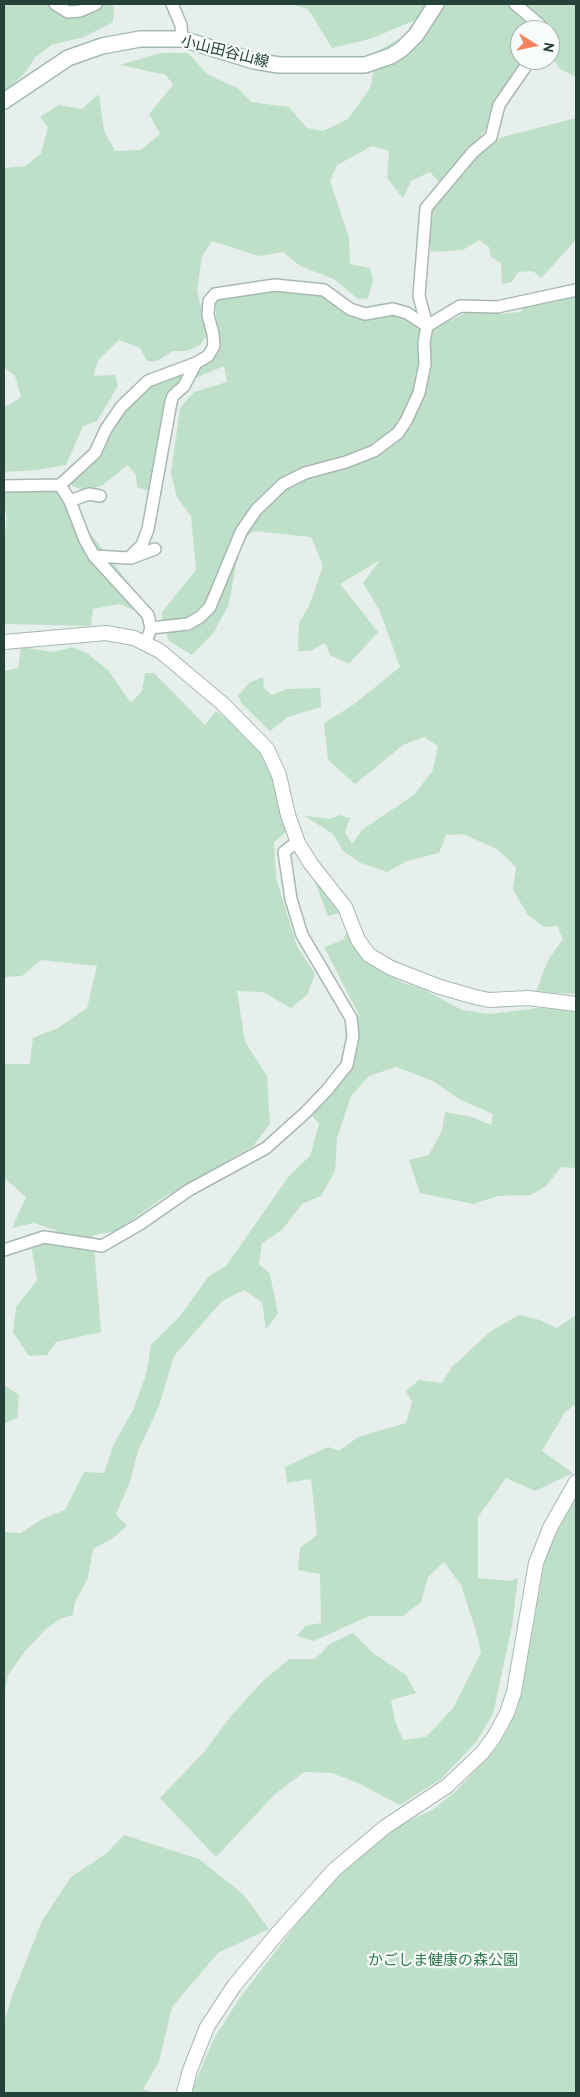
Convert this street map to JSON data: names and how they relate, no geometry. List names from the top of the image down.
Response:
{
  "streets": {
    "main road": ["小山田谷山線"]
  },
  "parks": ["かごしま健康の森公園"],
  "north": "right"
}
